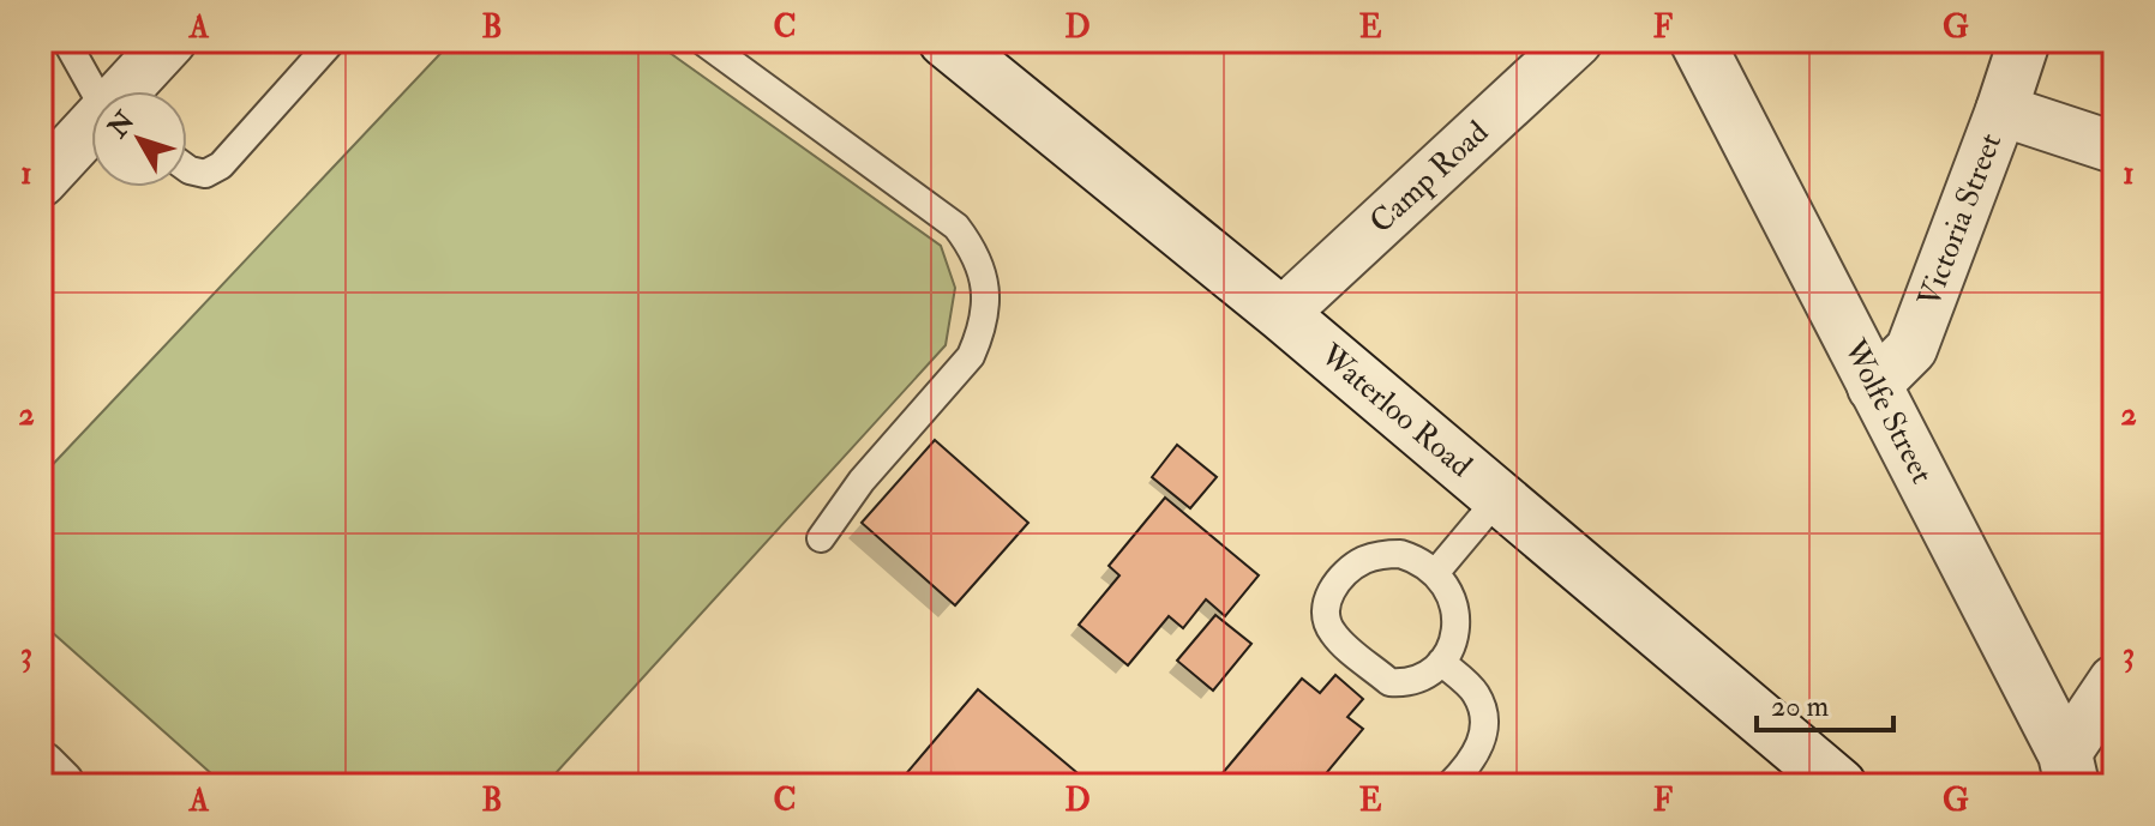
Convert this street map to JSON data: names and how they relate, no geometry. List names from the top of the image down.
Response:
{
  "streets": {
    "main road": ["Waterloo Road", "Wolfe Street"],
    "street": ["Camp Road", "Victoria Street"]
  },
  "crossings": [
    ["Camp Road", "Waterloo Road"],
    ["Victoria Street", "Wolfe Street"]
  ],
  "scale_bar": "20 m",
  "north": "top left",
  "grid": {
    "columns": [
      "A",
      "B",
      "C",
      "D",
      "E",
      "F",
      "G"
    ],
    "rows": ["1", "2", "3"]
  }
}
